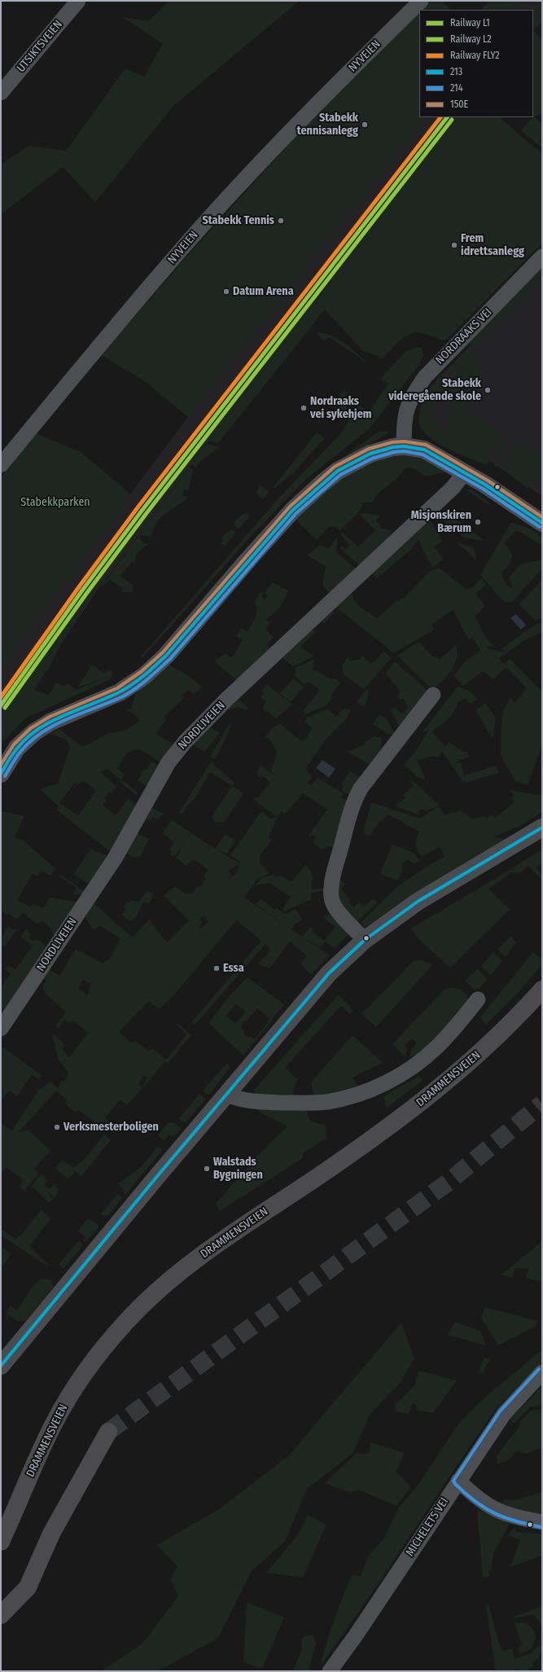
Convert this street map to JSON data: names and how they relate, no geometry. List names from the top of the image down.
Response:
{
  "streets": {
    "highway": ["DRAMMENSVEIEN"],
    "street": [
      "UTSIKTSVEIEN",
      "NYVEIEN",
      "NORDRAAKS VEI",
      "NORDLIVEIEN",
      "MICHELETS VEI"
    ]
  },
  "parks": ["Stabekkparken"],
  "places": [
    "Stabekk tennisanlegg",
    "Stabekk Tennis",
    "Frem idrettsanlegg",
    "Datum Arena",
    "Stabekk videregående skole",
    "Nordraaks vei sykehjem",
    "Misjonskiren Bærum",
    "Essa",
    "Verksmesterboligen",
    "Walstads Bygningen"
  ],
  "lines": [
    "rail line L1",
    "rail line FLY2",
    "rail line L2",
    "transit line 150E",
    "transit line 213",
    "transit line 214"
  ],
  "legend": [
    "Railway L1",
    "Railway L2",
    "Railway FLY2",
    "213",
    "214",
    "150E"
  ]
}
